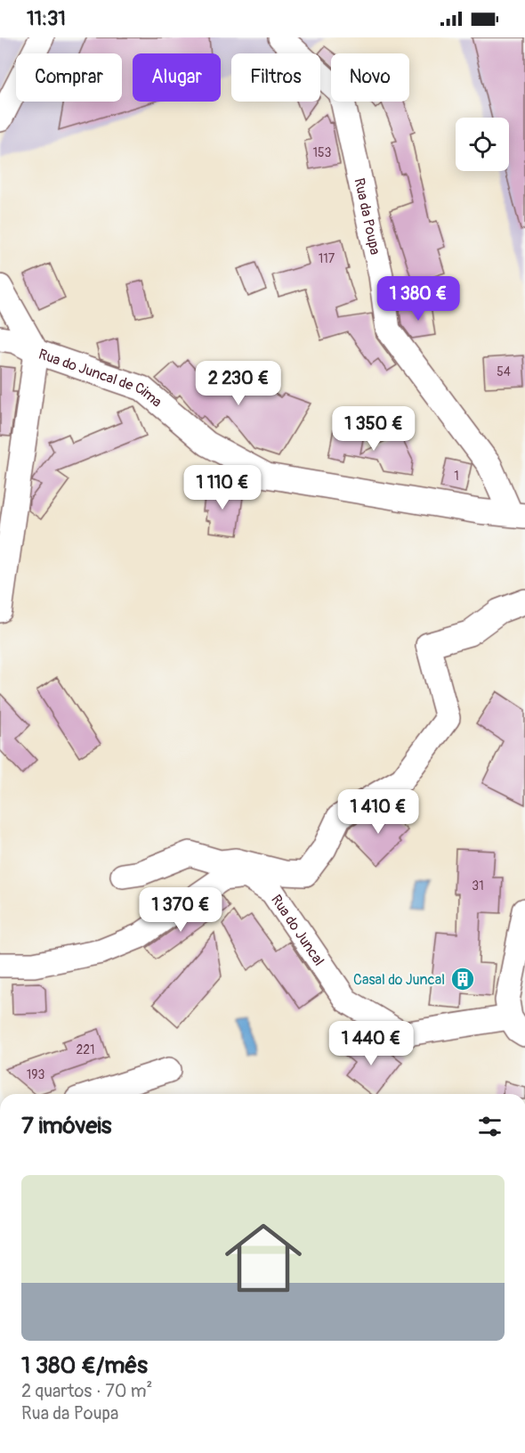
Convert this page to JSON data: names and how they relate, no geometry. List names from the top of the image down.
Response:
{
  "streets": {
    "street": ["Rua da Poupa", "Rua do Juncal de Cima", "Rua do Juncal"]
  },
  "crossings": [
    ["Rua da Poupa", "Rua do Juncal de Cima"]
  ],
  "places": {
    "building": ["Casal do Juncal"]
  },
  "house_numbers": [
    "153",
    "117",
    "54",
    "1",
    "31",
    "221",
    "193"
  ],
  "page": {
    "status": "11:31",
    "chip": [
      "Comprar",
      "Alugar",
      "Filtros",
      "Novo"
    ],
    "price": [
      "1 380 €",
      "2 230 €",
      "1 350 €",
      "1 110 €",
      "1 410 €",
      "1 370 €",
      "1 440 €"
    ],
    "heading": "7 imóveis",
    "list": [
      {
        "name": "1 380 €/mês",
        "note": "2 quartos · 70 m² · Rua da Poupa"
      }
    ]
  }
}
